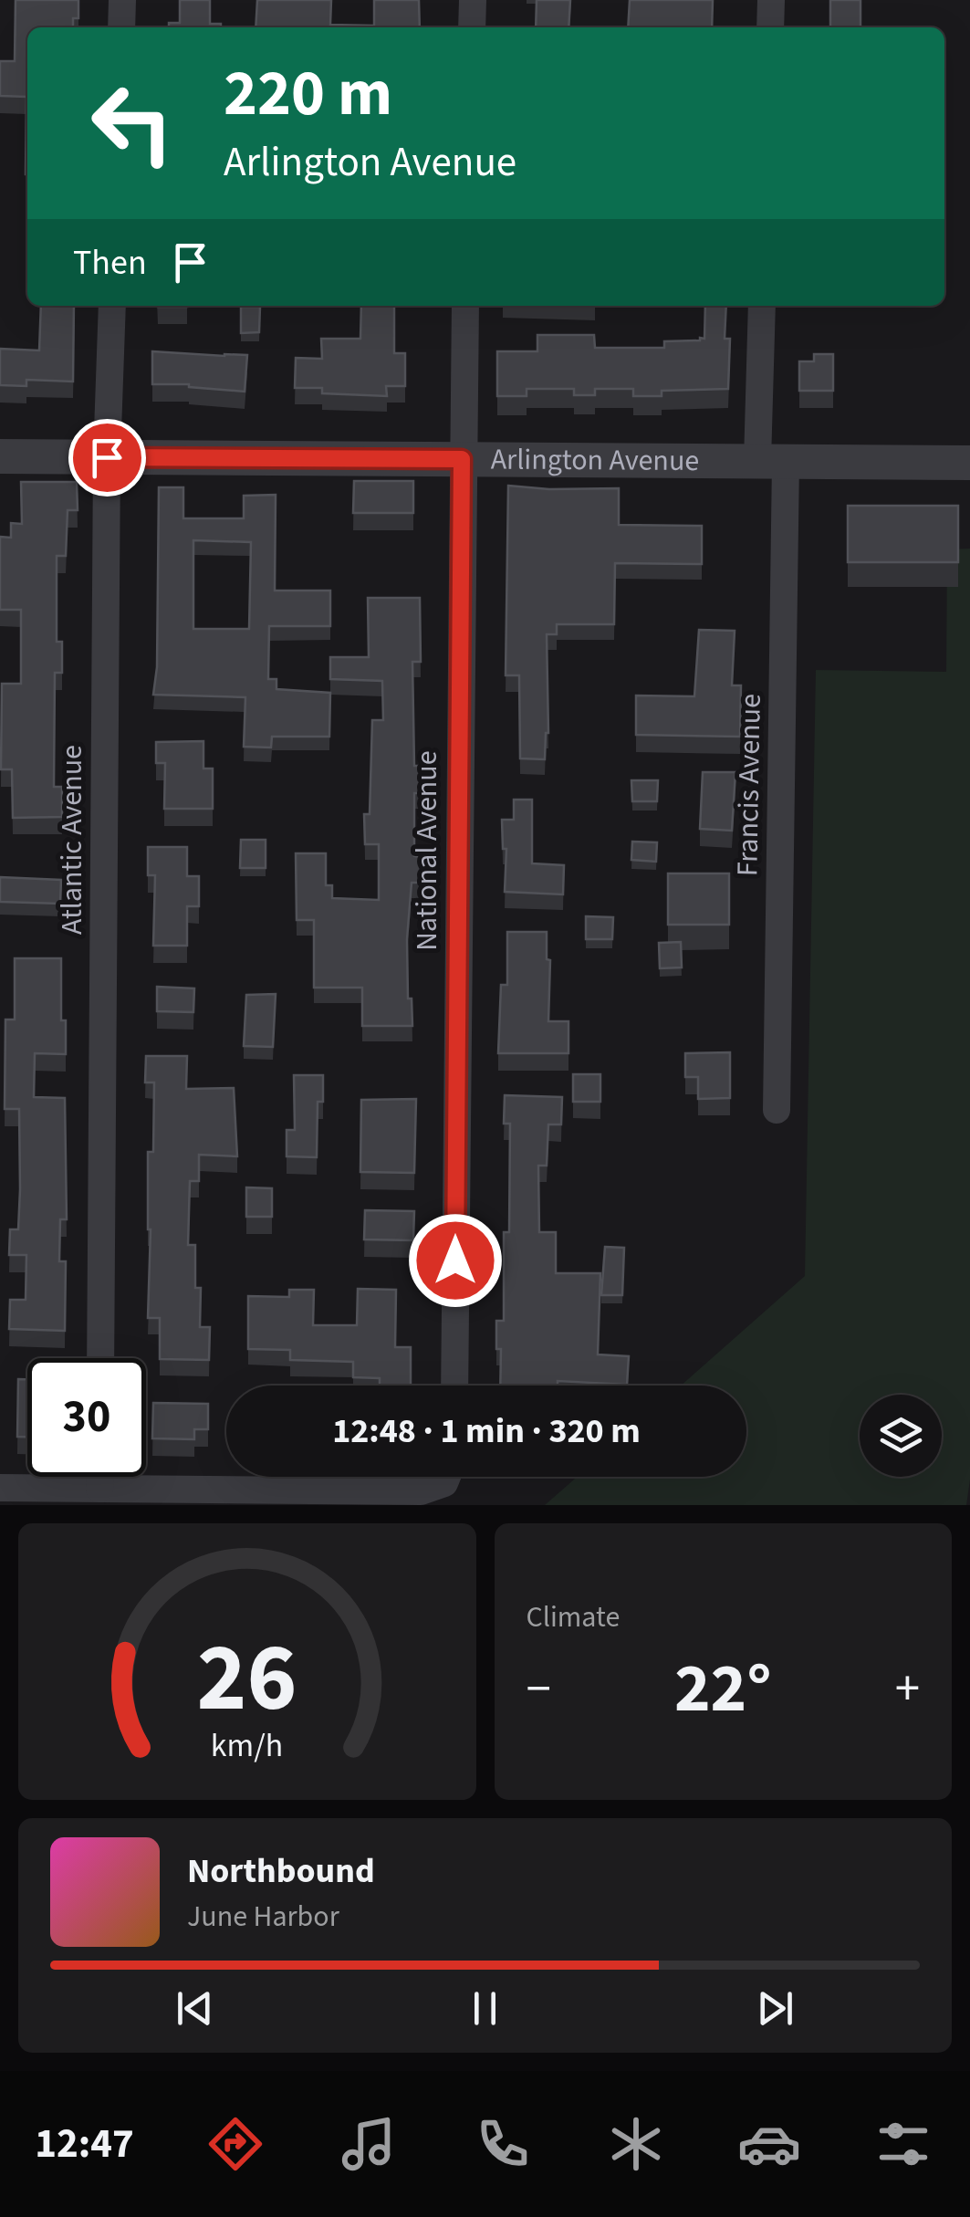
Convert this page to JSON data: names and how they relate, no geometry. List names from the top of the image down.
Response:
{
  "streets": {
    "street": [
      "Arlington Avenue",
      "Francis Avenue",
      "Atlantic Avenue",
      "National Avenue"
    ]
  },
  "crossings": [
    ["Arlington Avenue", "Francis Avenue"],
    ["Arlington Avenue", "Atlantic Avenue"],
    ["Arlington Avenue", "National Avenue"]
  ],
  "page": {
    "turn": ["220 m", "Arlington Avenue"],
    "then": "Then",
    "limit": "30",
    "trip": "12:48 · 1 min · 320 m",
    "tile": "Climate",
    "heat": ["−", "22°", "+"],
    "song": ["Northbound", "June Harbor"],
    "tabs": "12:47",
    "gauge": ["26", "km/h"]
  }
}
